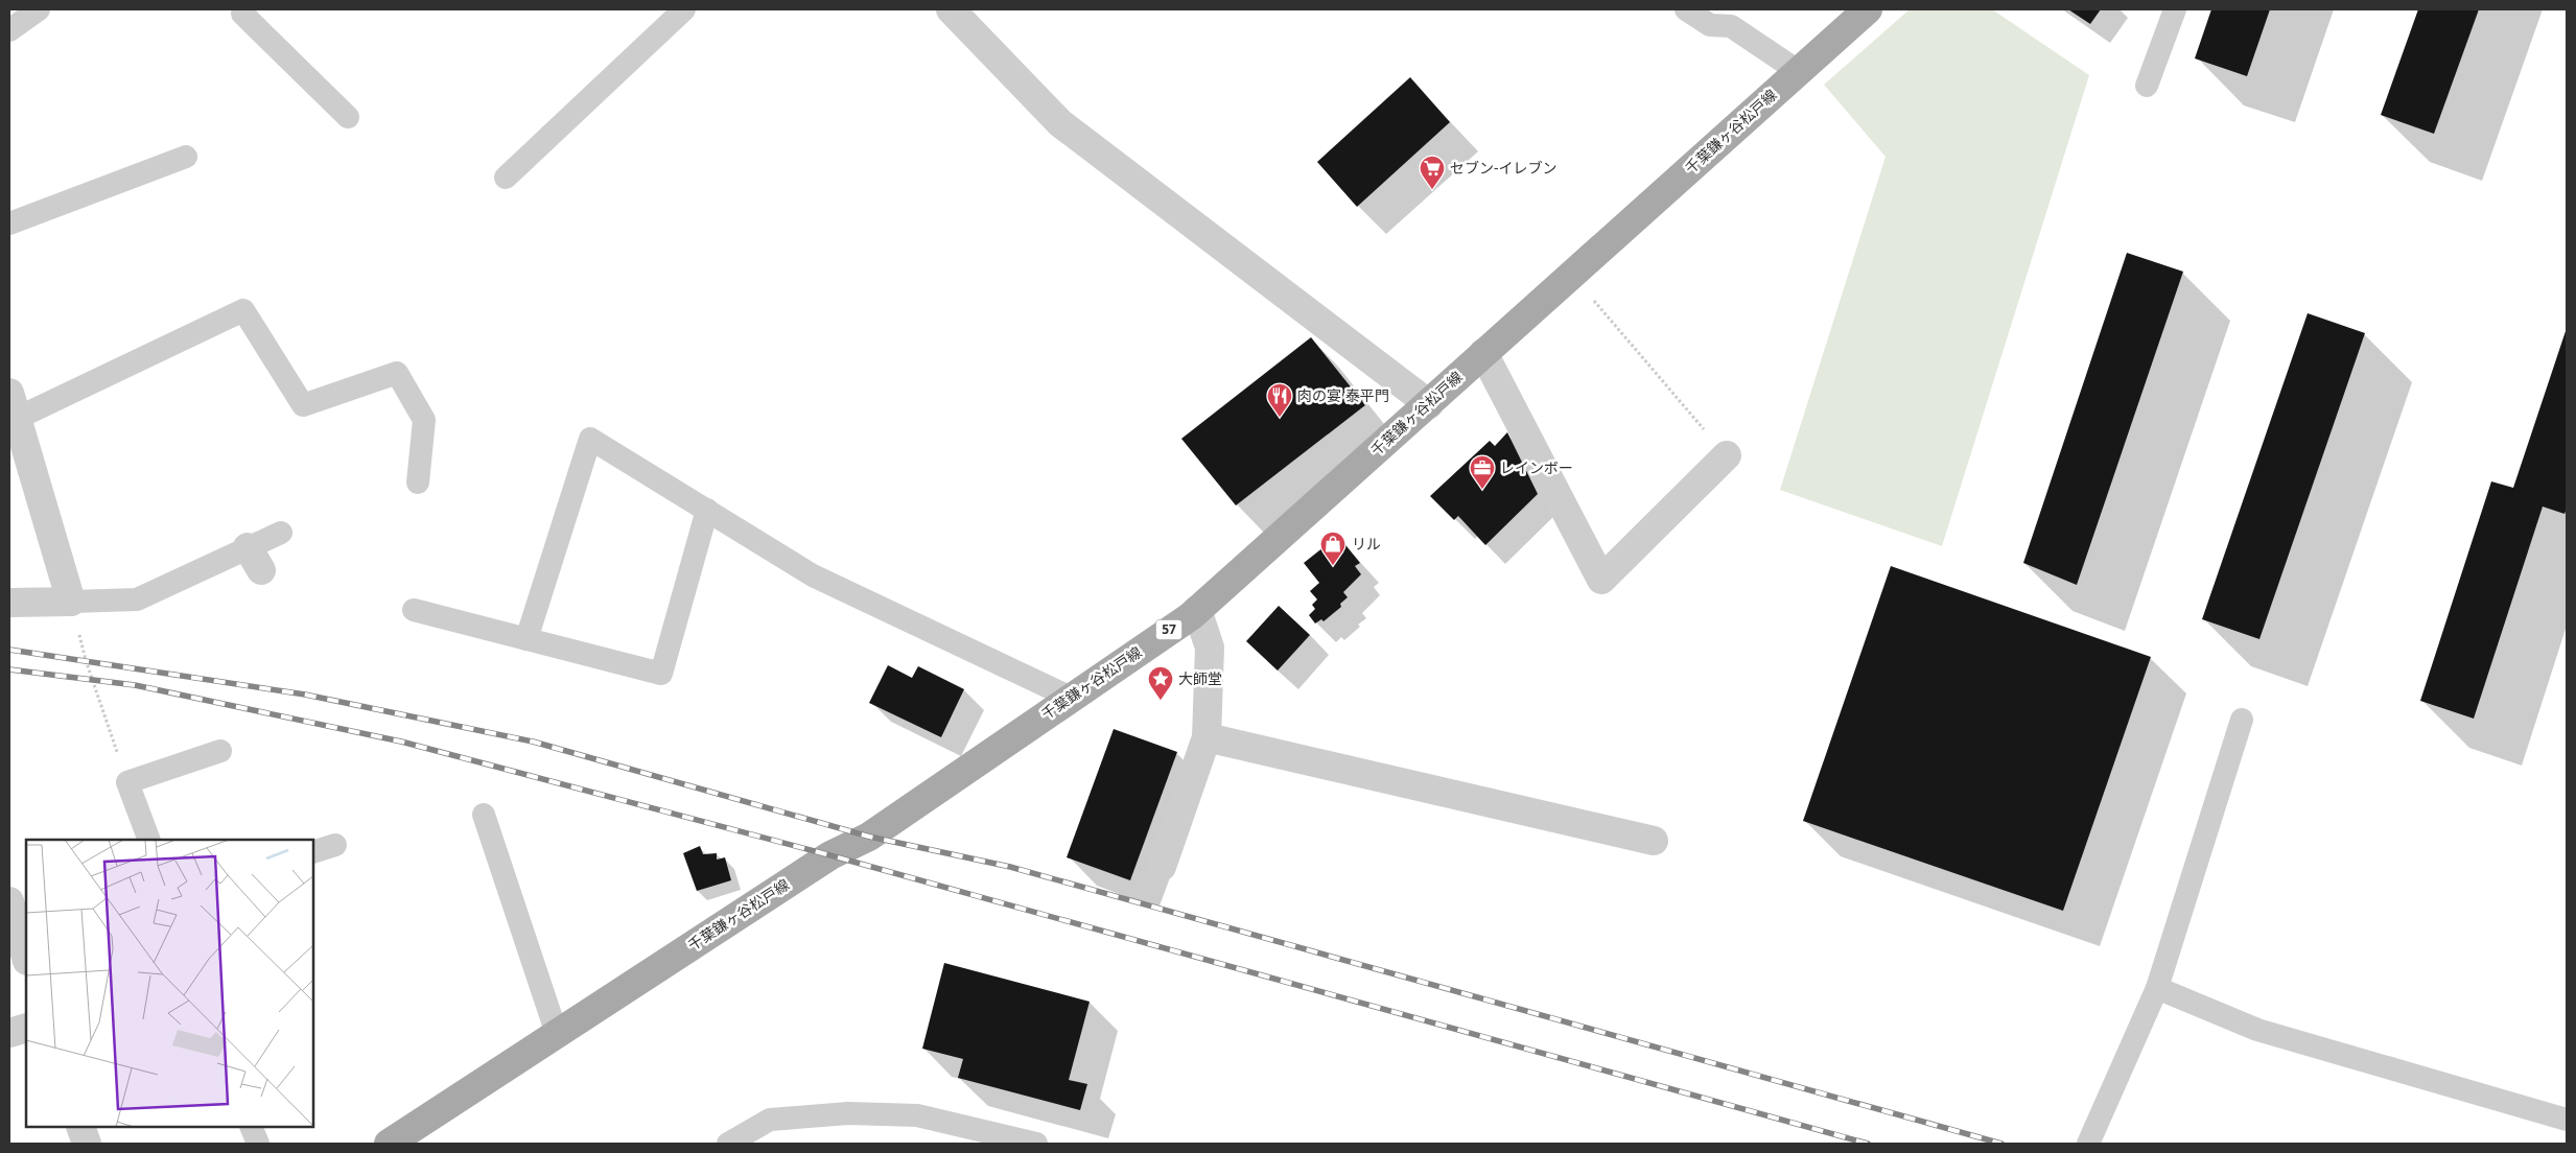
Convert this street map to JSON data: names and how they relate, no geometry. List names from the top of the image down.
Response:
{
  "streets": {
    "main road": ["千葉鎌ヶ谷松戸線", "57"]
  },
  "places": {
    "supermarket": ["セブン-イレブン"],
    "restaurant": ["肉の宴 泰平門"],
    "office": ["レインボー"],
    "shop": ["リル"],
    "place": ["大師堂"]
  }
}
